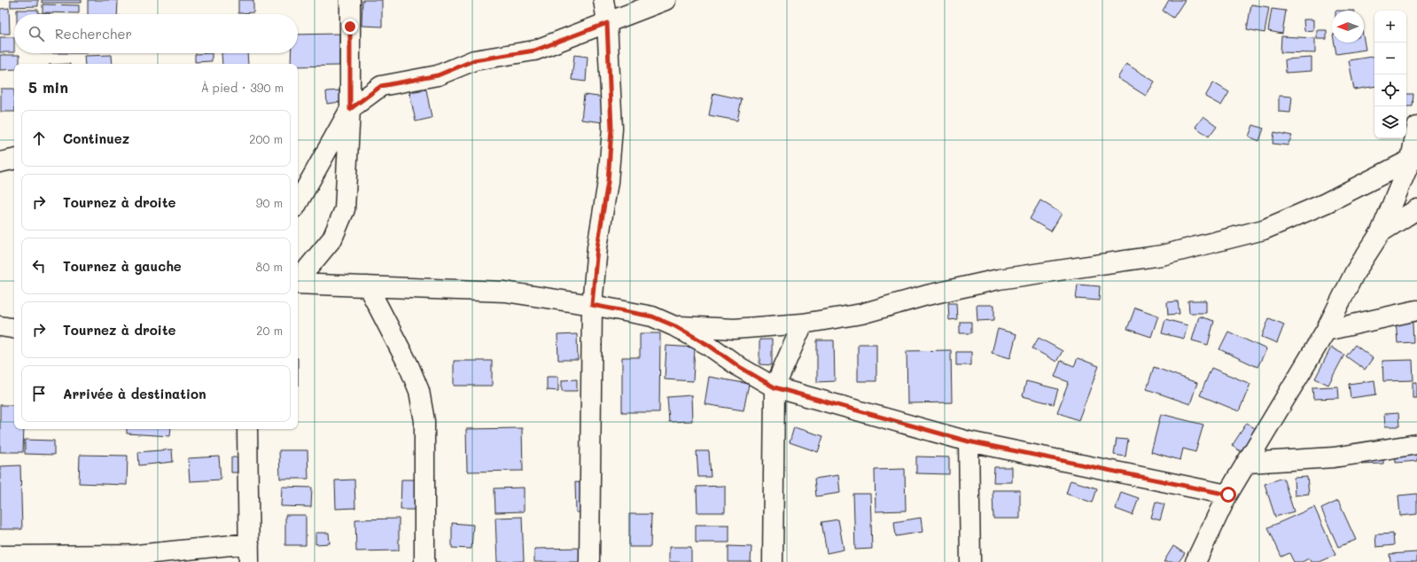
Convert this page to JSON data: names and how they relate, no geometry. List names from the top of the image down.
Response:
{
  "north": "left",
  "page": {
    "map_buttons": ["+", "−"],
    "search": "Rechercher",
    "heading": ["5 min", "À pied · 390 m"],
    "list": [
      ["Continuez", "200 m"],
      ["Tournez à droite", "90 m"],
      ["Tournez à gauche", "80 m"],
      ["Tournez à droite", "20 m"],
      "Arrivée à destination"
    ]
  }
}
